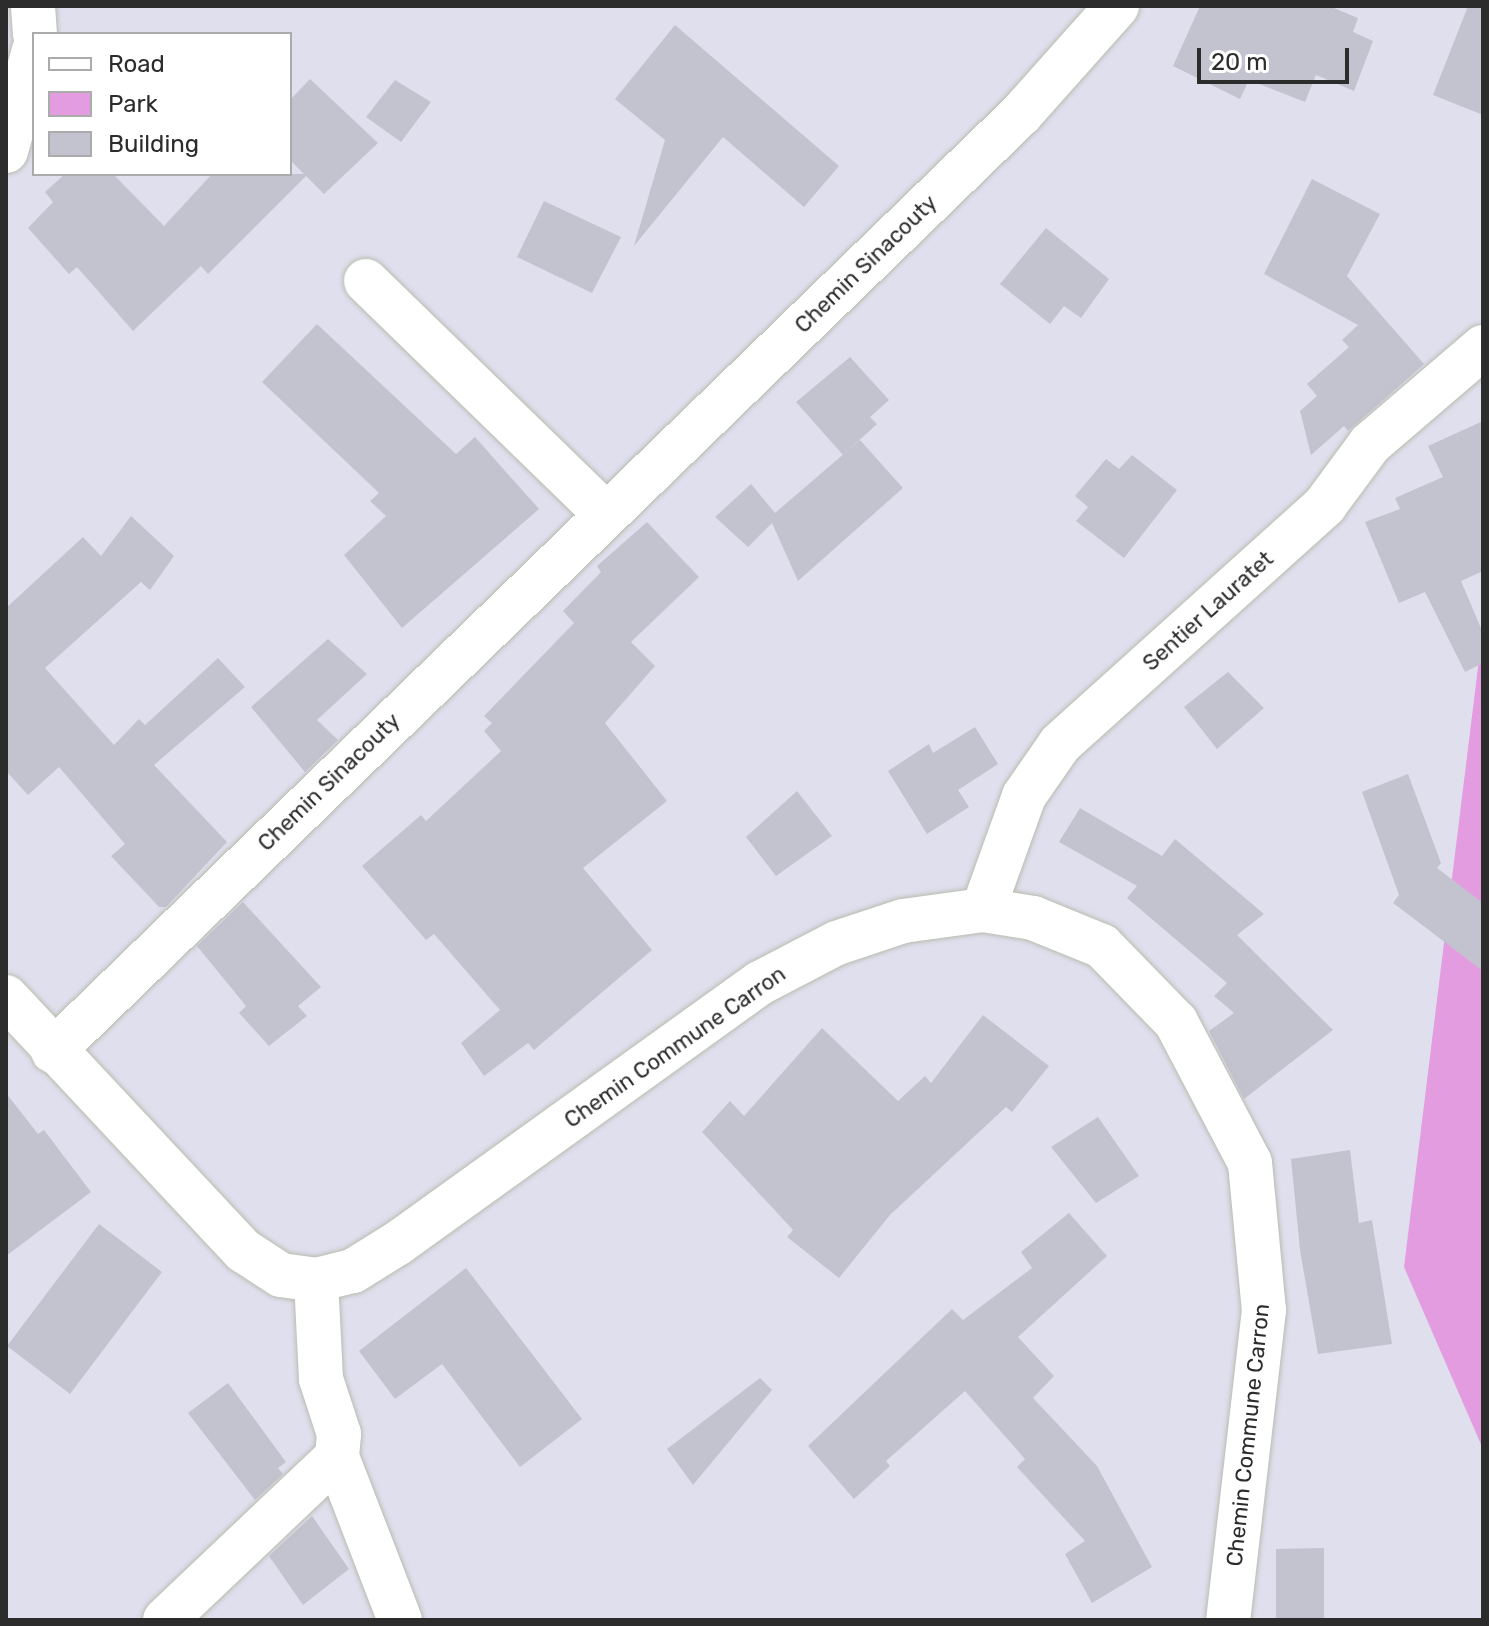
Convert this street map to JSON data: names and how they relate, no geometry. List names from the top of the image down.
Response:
{
  "streets": {
    "street": ["Chemin Sinacouty", "Sentier Lauratet", "Chemin Commune Carron"]
  },
  "crossings": [
    ["Chemin Sinacouty", "Chemin Commune Carron"],
    ["Sentier Lauratet", "Chemin Commune Carron"]
  ],
  "legend": ["Road", "Park", "Building"],
  "scale_bar": "20 m"
}
